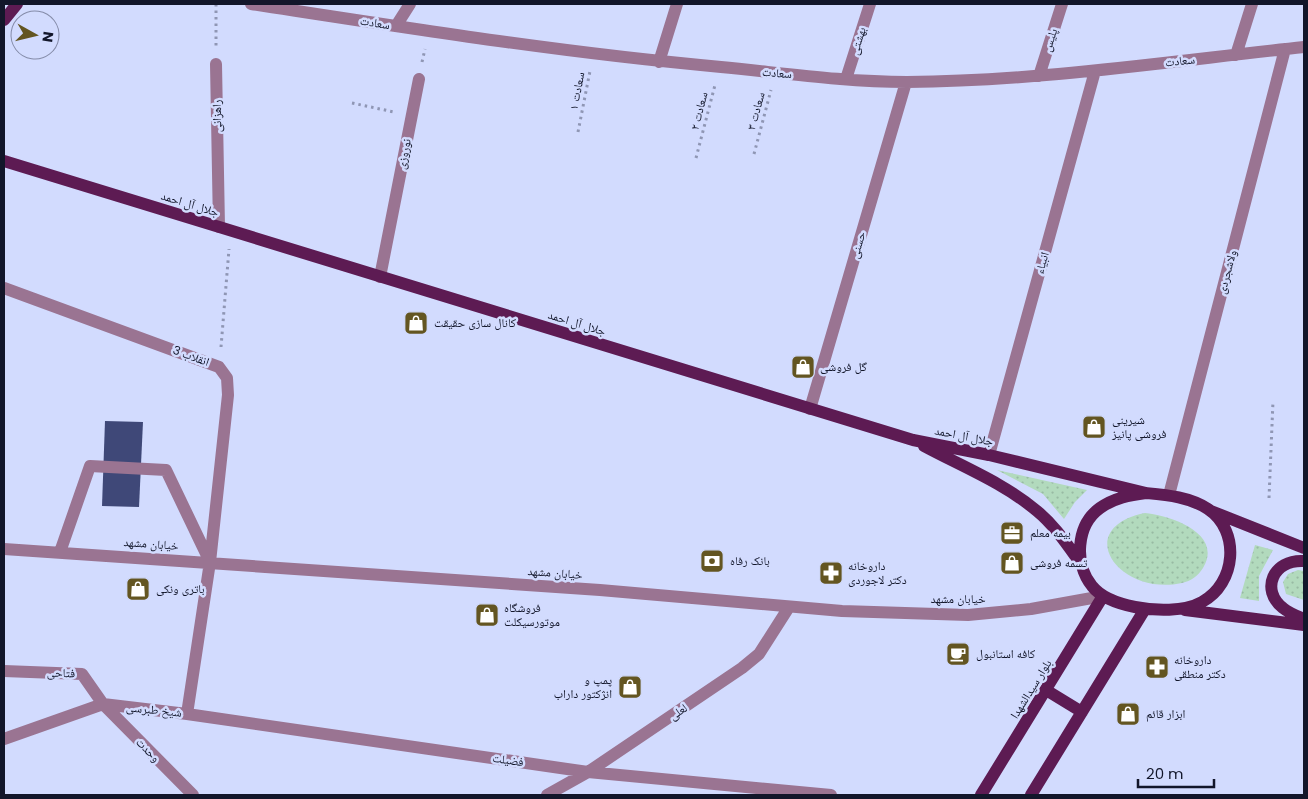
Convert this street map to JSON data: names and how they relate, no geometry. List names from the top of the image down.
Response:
{
  "streets": {
    "main road": ["جلال آل احمد", "بلوار سیدالشهدا"],
    "street": [
      "سعادت",
      "پلیس",
      "بهشتی",
      "راهزانی",
      "نوروزی",
      "حسنی",
      "انبیاء",
      "ولاشجردی",
      "انقلاب 3",
      "خیابان مشهد",
      "فتاحی",
      "شیخ طبرسی",
      "لعلی",
      "وحدت",
      "فضیلت"
    ],
    "path": ["سعادت ۱", "سعادت ۲", "سعادت ۳"]
  },
  "crossings": [
    ["سعادت", "پلیس"],
    ["سعادت", "بهشتی"],
    ["سعادت", "سعادت ۱"],
    ["سعادت", "سعادت ۲"],
    ["سعادت", "سعادت ۳"],
    ["سعادت", "حسنی"],
    ["سعادت", "انبیاء"],
    ["سعادت", "ولاشجردی"],
    ["راهزانی", "جلال آل احمد"],
    ["نوروزی", "جلال آل احمد"],
    ["جلال آل احمد", "حسنی"],
    ["جلال آل احمد", "انبیاء"],
    ["جلال آل احمد", "ولاشجردی"],
    ["جلال آل احمد", "خیابان مشهد"],
    ["جلال آل احمد", "بلوار سیدالشهدا"],
    ["ولاشجردی", "خیابان مشهد"],
    ["ولاشجردی", "بلوار سیدالشهدا"],
    ["انقلاب 3", "خیابان مشهد"],
    ["انقلاب 3", "شیخ طبرسی"],
    ["خیابان مشهد", "بلوار سیدالشهدا"],
    ["خیابان مشهد", "شیخ طبرسی"],
    ["خیابان مشهد", "لعلی"],
    ["فتاحی", "شیخ طبرسی"],
    ["فتاحی", "وحدت"],
    ["شیخ طبرسی", "وحدت"],
    ["شیخ طبرسی", "فضیلت"],
    ["لعلی", "فضیلت"]
  ],
  "places": {
    "shop": [
      "کانال سازی حقیقت",
      "گل فروشی",
      "شیرینی فروشی پانیز",
      "تسمه فروشی",
      "باتری ونکی",
      "فروشگاه موتورسیکلت",
      "پمپ و انژکتور داراب",
      "ابزار قائم"
    ],
    "office": ["بیمه معلم"],
    "bank": ["بانک رفاه"],
    "pharmacy": ["داروخانه دکتر لاجوردی", "داروخانه دکتر منطقی"],
    "cafe": ["کافه استانبول"]
  },
  "scale_bar": "20 m",
  "north": "right"
}
